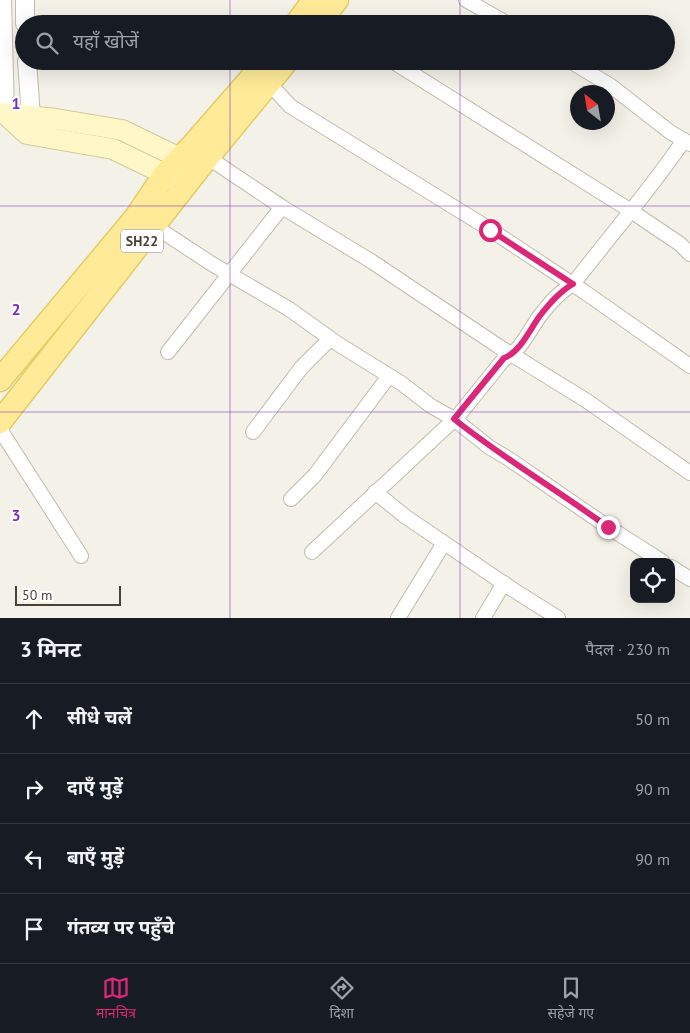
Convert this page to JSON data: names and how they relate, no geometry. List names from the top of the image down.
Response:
{
  "streets": {
    "main road": ["SH22"]
  },
  "scale_bar": "50 m",
  "north": "top left",
  "page": {
    "search": "यहाँ खोजें",
    "scale": "50 m",
    "heading": ["3 मिनट", "पैदल · 230 m"],
    "list": [
      ["सीधे चलें", "50 m"],
      ["दाएँ मुड़ें", "90 m"],
      ["बाएँ मुड़ें", "90 m"],
      "गंतव्य पर पहुँचे"
    ],
    "nav": ["मानचित्र", "दिशा", "सहेजे गए"]
  },
  "grid": {
    "rows": ["1", "2", "3"]
  }
}
